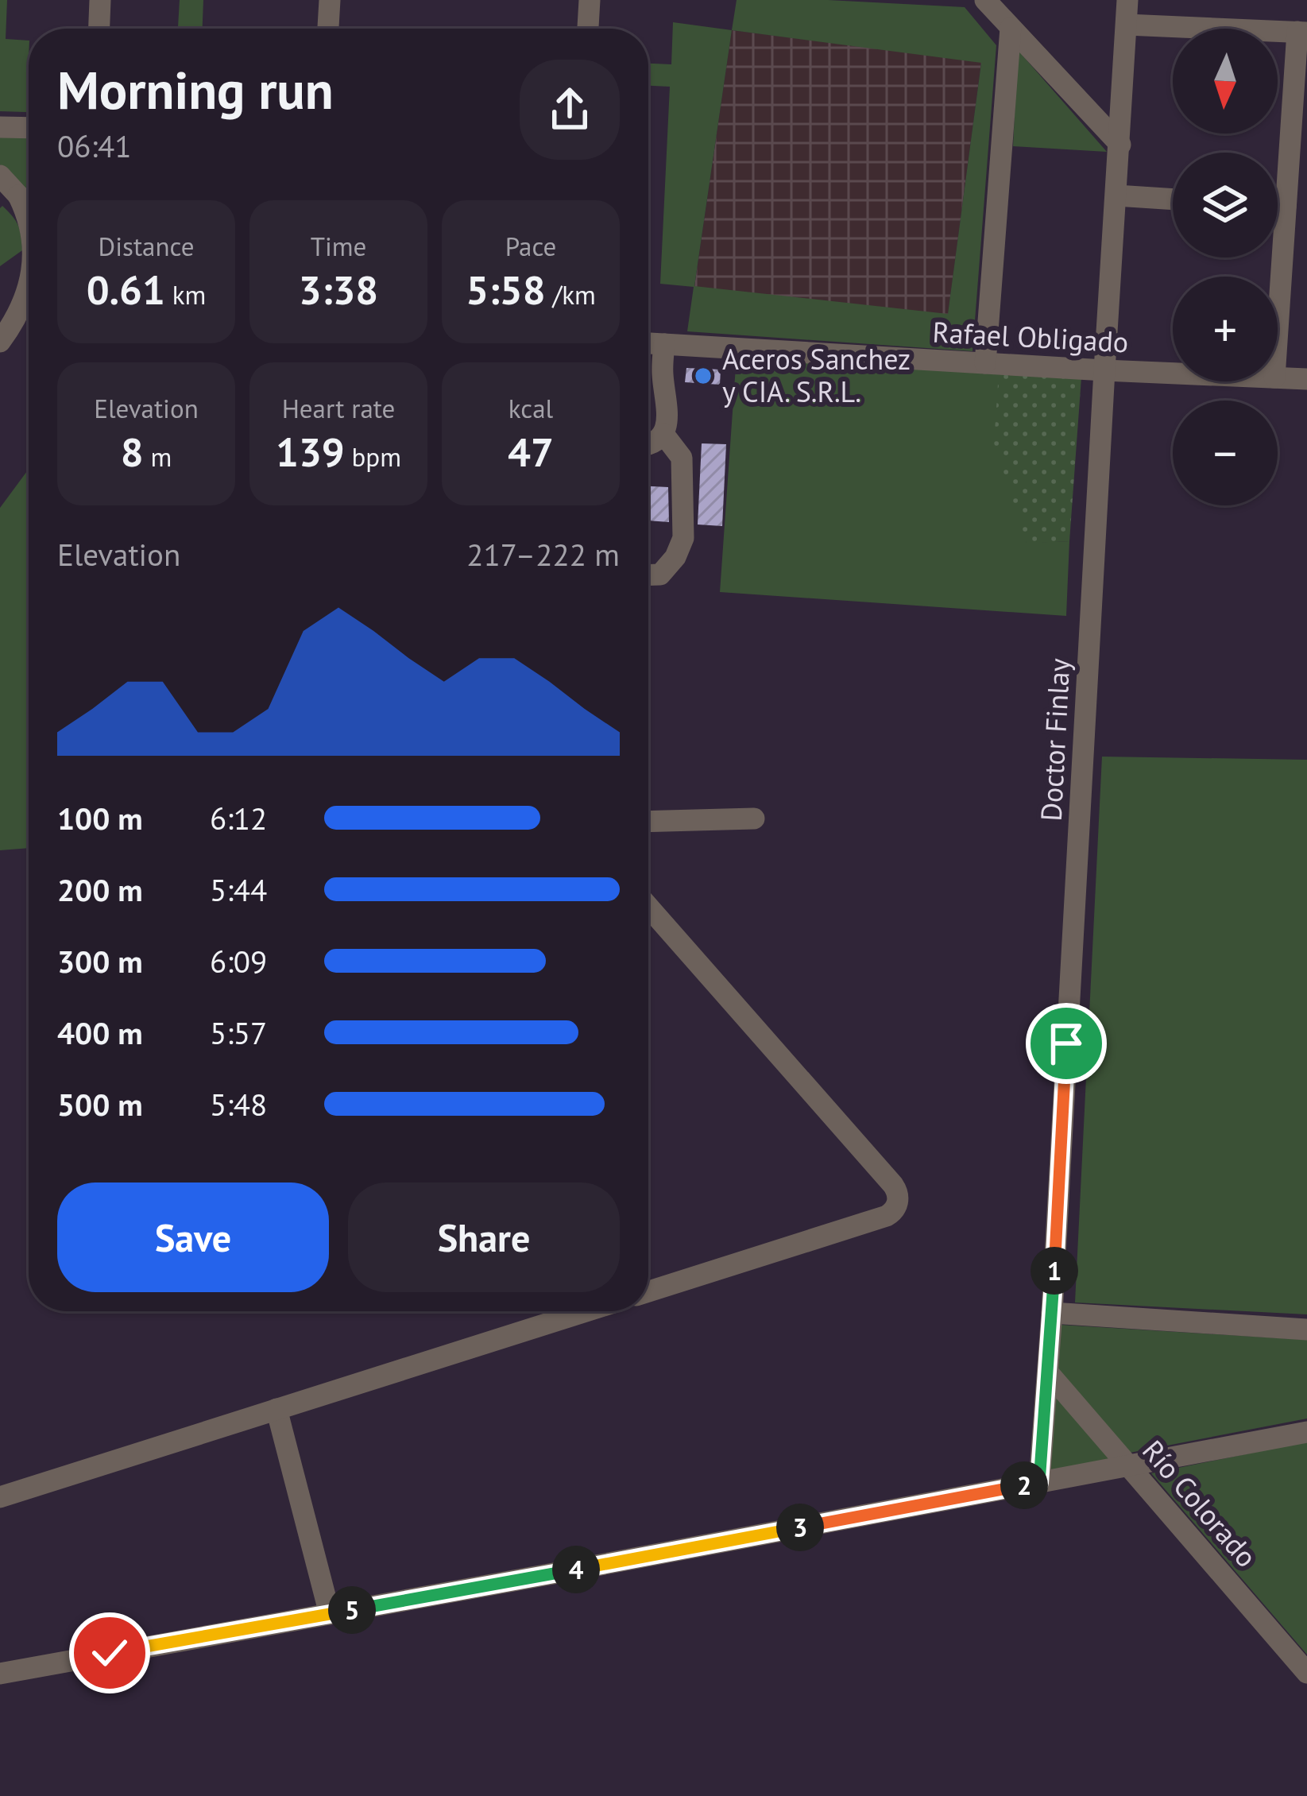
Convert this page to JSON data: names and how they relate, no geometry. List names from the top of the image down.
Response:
{
  "streets": {
    "street": ["Rafael Obligado", "Doctor Finlay", "Río Colorado"]
  },
  "crossings": [
    ["Rafael Obligado", "Doctor Finlay"],
    ["Doctor Finlay", "Río Colorado"]
  ],
  "places": ["Aceros Sanchez y CIA. S.R.L."],
  "north": "bottom",
  "page": {
    "map_buttons": ["+", "−"],
    "heading": ["Morning run", "06:41"],
    "stats": [
      ["Distance", "0.61 km"],
      ["Time", "3:38"],
      ["Pace", "5:58 /km"],
      ["Elevation", "8 m"],
      ["Heart rate", "139 bpm"],
      ["kcal", "47"]
    ],
    "chart": ["Elevation", "217–222 m"],
    "list": [
      {
        "name": "100 m",
        "note": "6:12"
      },
      {
        "name": "200 m",
        "note": "5:44"
      },
      {
        "name": "300 m",
        "note": "6:09"
      },
      {
        "name": "400 m",
        "note": "5:57"
      },
      {
        "name": "500 m",
        "note": "5:48"
      }
    ],
    "buttons": ["Save", "Share"],
    "pins": [
      "1",
      "2",
      "3",
      "4",
      "5"
    ]
  }
}
